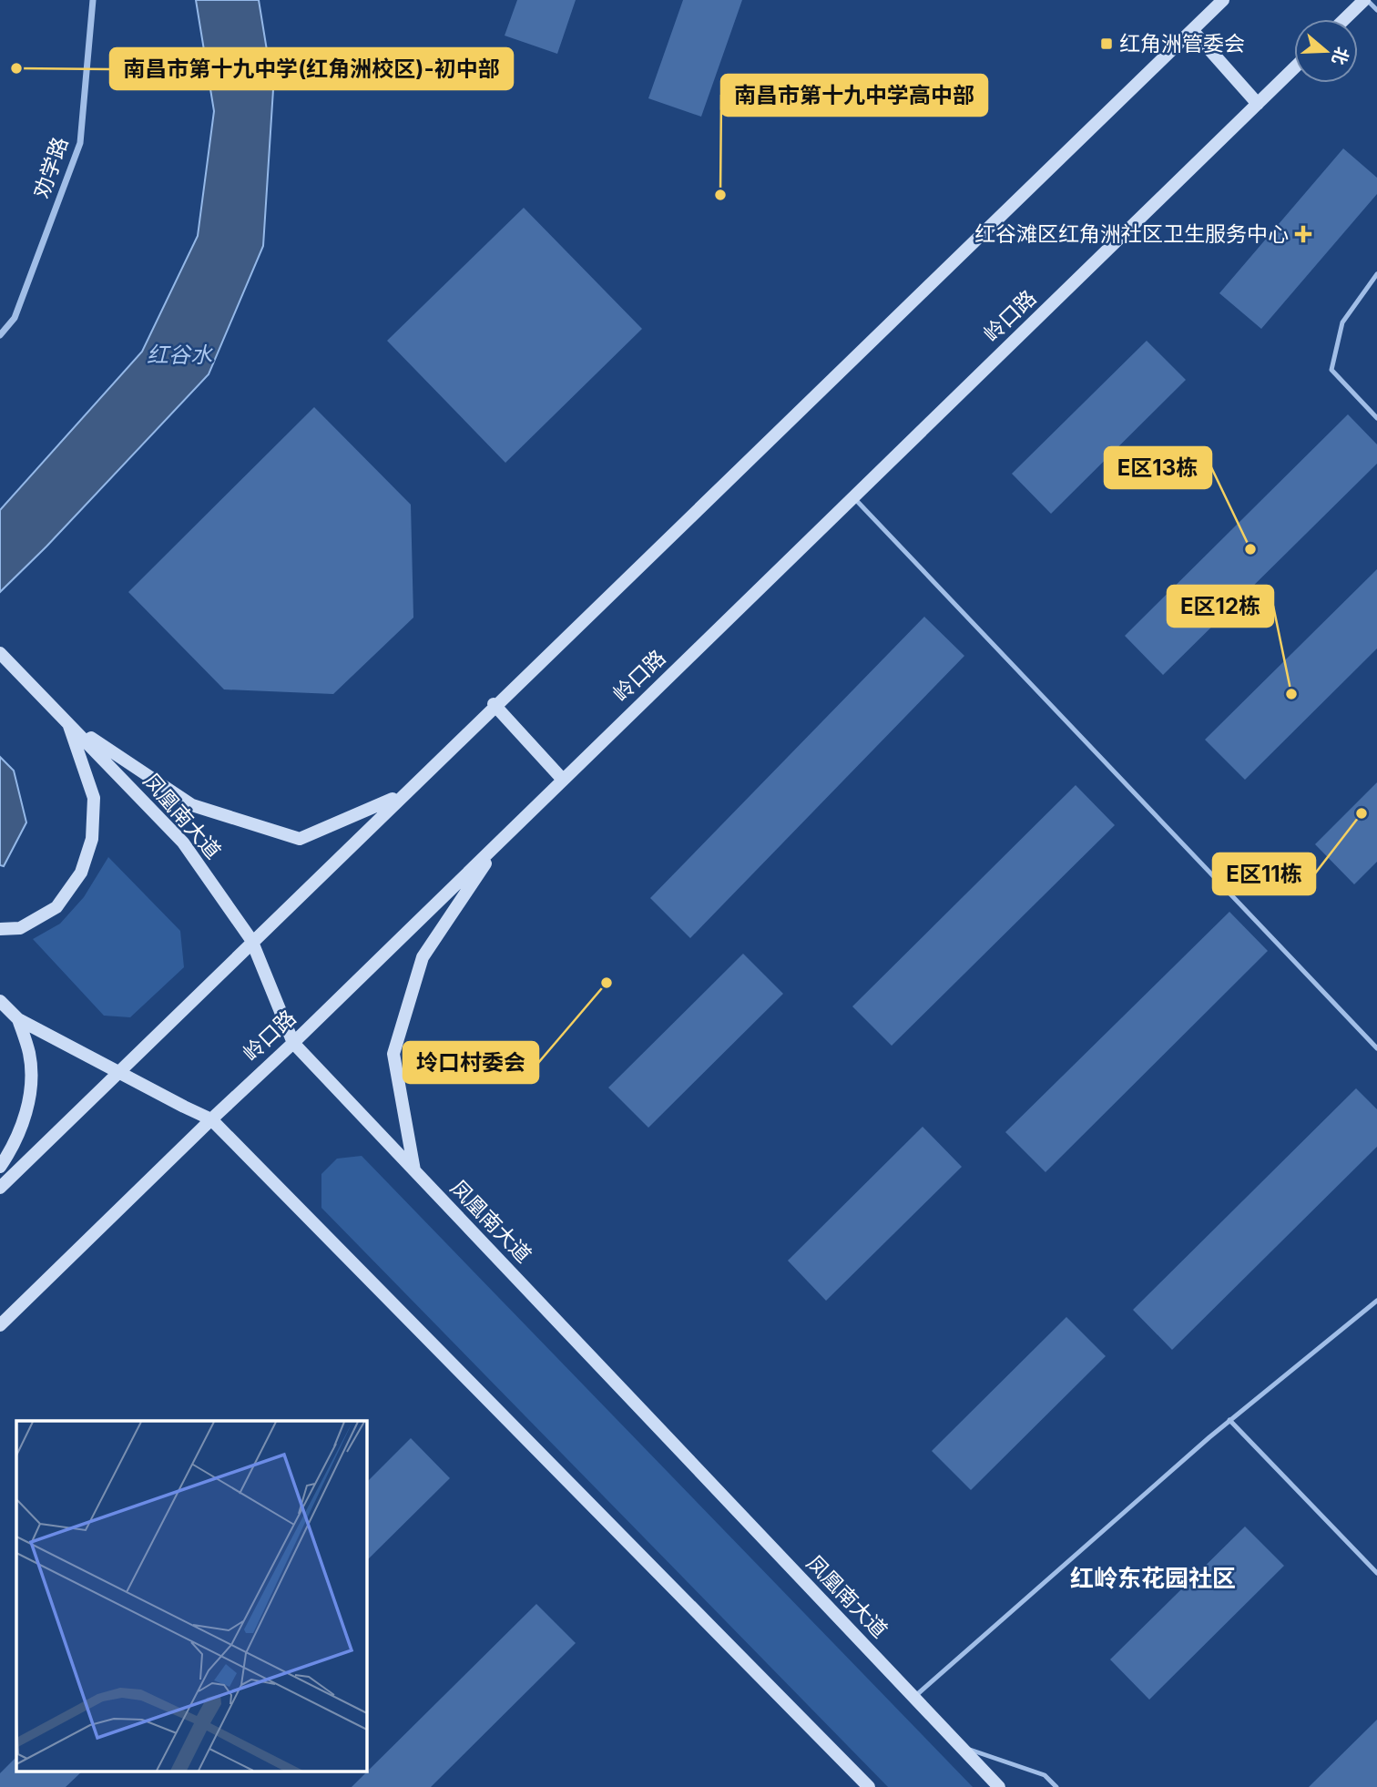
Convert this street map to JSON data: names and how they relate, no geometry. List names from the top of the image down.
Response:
{
  "streets": {
    "main road": ["岭口路", "凤凰南大道"],
    "street": ["劝学路"]
  },
  "crossings": [
    ["岭口路", "凤凰南大道"]
  ],
  "districts": ["红岭东花园社区"],
  "water": ["红谷水"],
  "places": {
    "transit": ["红角洲管委会"],
    "other": [
      "南昌市第十九中学(红角洲校区)-初中部",
      "南昌市第十九中学高中部",
      "E区13栋",
      "E区12栋",
      "E区11栋",
      "坽口村委会"
    ],
    "health": ["红谷滩区红角洲社区卫生服务中心"]
  },
  "north": "right"
}
